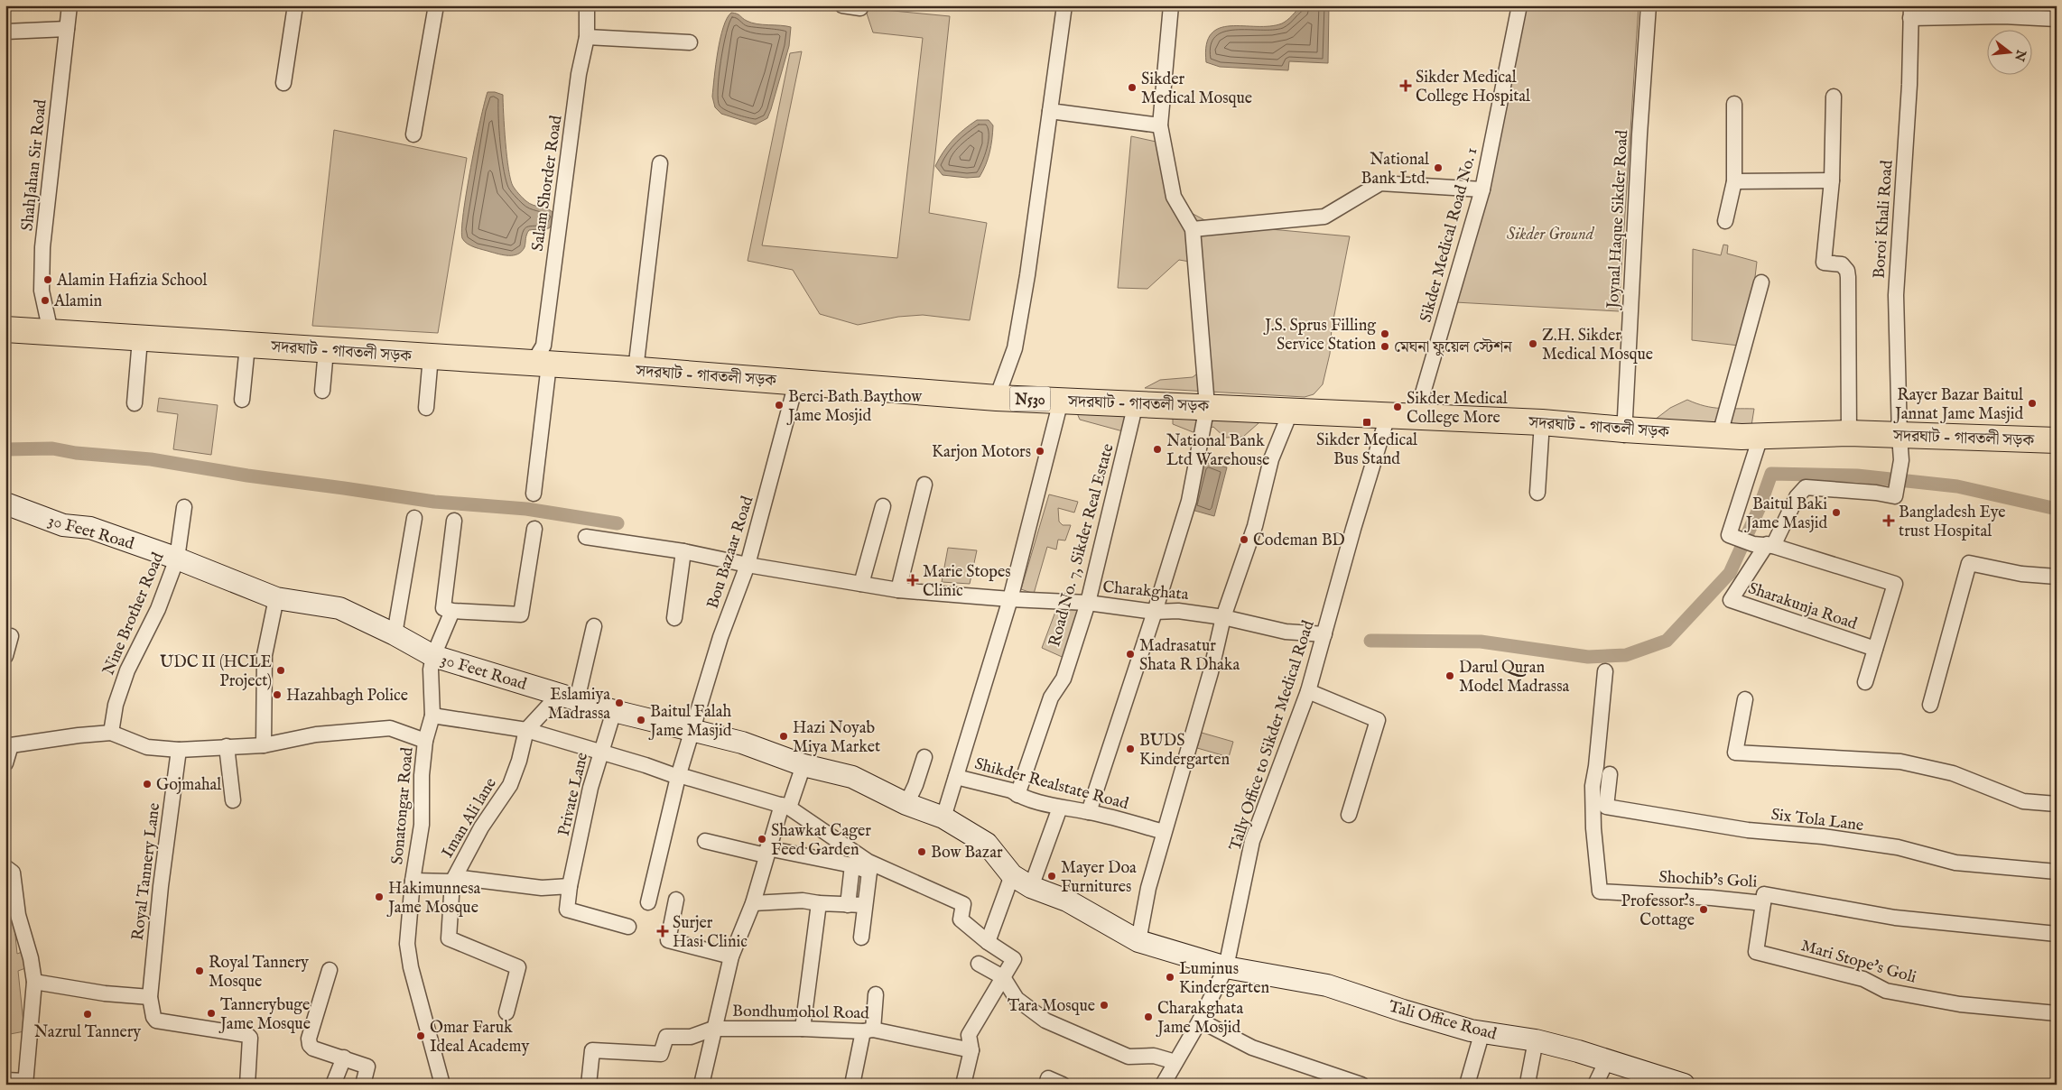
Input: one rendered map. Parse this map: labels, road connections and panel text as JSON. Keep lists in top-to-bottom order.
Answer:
{
  "streets": {
    "highway": ["সদরঘাট - গাবতলী সড়ক", "N530"],
    "street": [
      "ShahJahan Sir Road",
      "Salam Shorder Road",
      "Joynal Haque Sikder Road",
      "Boroi Khali Road",
      "Sikder Medical Road No. 1",
      "30 Feet Road",
      "Road No. 7, Sikder Real Estate",
      "Bou Bazaar Road",
      "Charakghata",
      "Sharakunja Road",
      "Nine Brother Road",
      "Tally Office to Sikder Medical Road",
      "Shikder Realstate Road",
      "Private Lane",
      "Sonatongar Road",
      "Iman Ali lane",
      "Six Tola Lane",
      "Royal Tannery Lane",
      "Shochib's Goli",
      "Mari Stope's Goli",
      "Bondhumohol Road",
      "Tali Office Road"
    ]
  },
  "crossings": [
    ["ShahJahan Sir Road", "সদরঘাট - গাবতলী সড়ক"],
    ["Salam Shorder Road", "সদরঘাট - গাবতলী সড়ক"],
    ["Joynal Haque Sikder Road", "সদরঘাট - গাবতলী সড়ক"],
    ["Boroi Khali Road", "সদরঘাট - গাবতলী সড়ক"],
    ["Boroi Khali Road", "Sharakunja Road"],
    ["Sikder Medical Road No. 1", "সদরঘাট - গাবতলী সড়ক"],
    ["সদরঘাট - গাবতলী সড়ক", "Road No. 7, Sikder Real Estate"],
    ["সদরঘাট - গাবতলী সড়ক", "Bou Bazaar Road"],
    ["সদরঘাট - গাবতলী সড়ক", "Tally Office to Sikder Medical Road"],
    ["30 Feet Road", "Bou Bazaar Road"],
    ["30 Feet Road", "Nine Brother Road"],
    ["30 Feet Road", "Private Lane"],
    ["30 Feet Road", "Sonatongar Road"],
    ["30 Feet Road", "Tali Office Road"],
    ["Road No. 7, Sikder Real Estate", "Charakghata"],
    ["Road No. 7, Sikder Real Estate", "Shikder Realstate Road"],
    ["Bou Bazaar Road", "Charakghata"],
    ["Charakghata", "Tally Office to Sikder Medical Road"],
    ["Tally Office to Sikder Medical Road", "Tali Office Road"],
    ["Shochib's Goli", "Mari Stope's Goli"]
  ],
  "parks": ["Sikder Ground"],
  "places": {
    "health": [
      "Sikder Medical College Hospital",
      "Bangladesh Eye trust Hospital",
      "Marie Stopes Clinic",
      "Surjer Hasi Clinic"
    ],
    "other": [
      "Sikder Medical Mosque",
      "National Bank Ltd.",
      "Alamin Hafizia School",
      "Alamin",
      "J.S. Sprus Filling Service Station",
      "Z.H. Sikder Medical Mosque",
      "মেঘনা ফুয়েল স্টেশন",
      "Rayer Bazar Baitul Jannat Jame Masjid",
      "Berci Bath Baythow Jame Mosjid",
      "Sikder Medical College More",
      "National Bank Ltd Warehouse",
      "Karjon Motors",
      "Baitul Baki Jame Masjid",
      "Codeman BD",
      "Madrasatur Shata R Dhaka",
      "UDC II (HCLE Project)",
      "Darul Quran Model Madrassa",
      "Hazahbagh Police",
      "Eslamiya Madrassa",
      "Baitul Falah Jame Masjid",
      "Hazi Noyab Miya Market",
      "BUDS Kindergarten",
      "Gojmahal",
      "Shawkat Cager Feed Garden",
      "Bow Bazar",
      "Mayer Doa Furnitures",
      "Hakimunnesa Jame Mosque",
      "Professor's Cottage",
      "Royal Tannery Mosque",
      "Luminus Kindergarten",
      "Tara Mosque",
      "Tannerybuge Jame Mosque",
      "Nazrul Tannery",
      "Charakghata Jame Mosjid",
      "Omar Faruk Ideal Academy"
    ],
    "transit": ["Sikder Medical Bus Stand"]
  },
  "north": "right"
}
